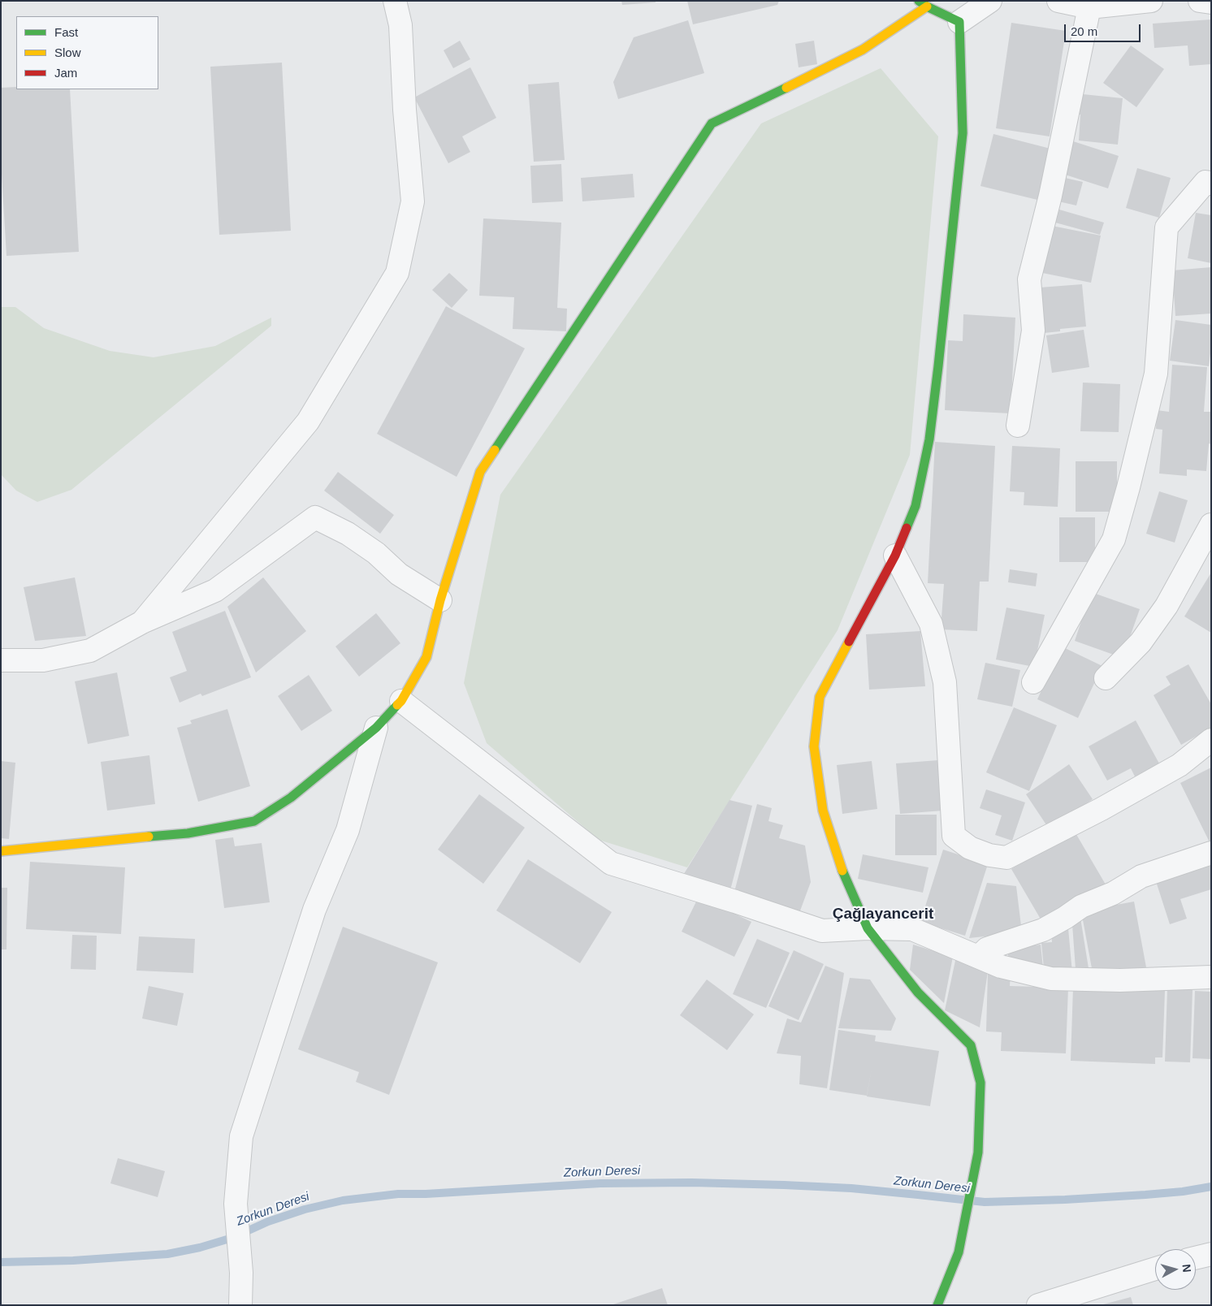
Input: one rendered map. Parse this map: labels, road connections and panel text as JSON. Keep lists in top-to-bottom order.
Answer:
{
  "districts": ["Çağlayancerit"],
  "water": ["Zorkun Deresi"],
  "legend": ["Fast", "Slow", "Jam"],
  "scale_bar": "20 m",
  "north": "right"
}
